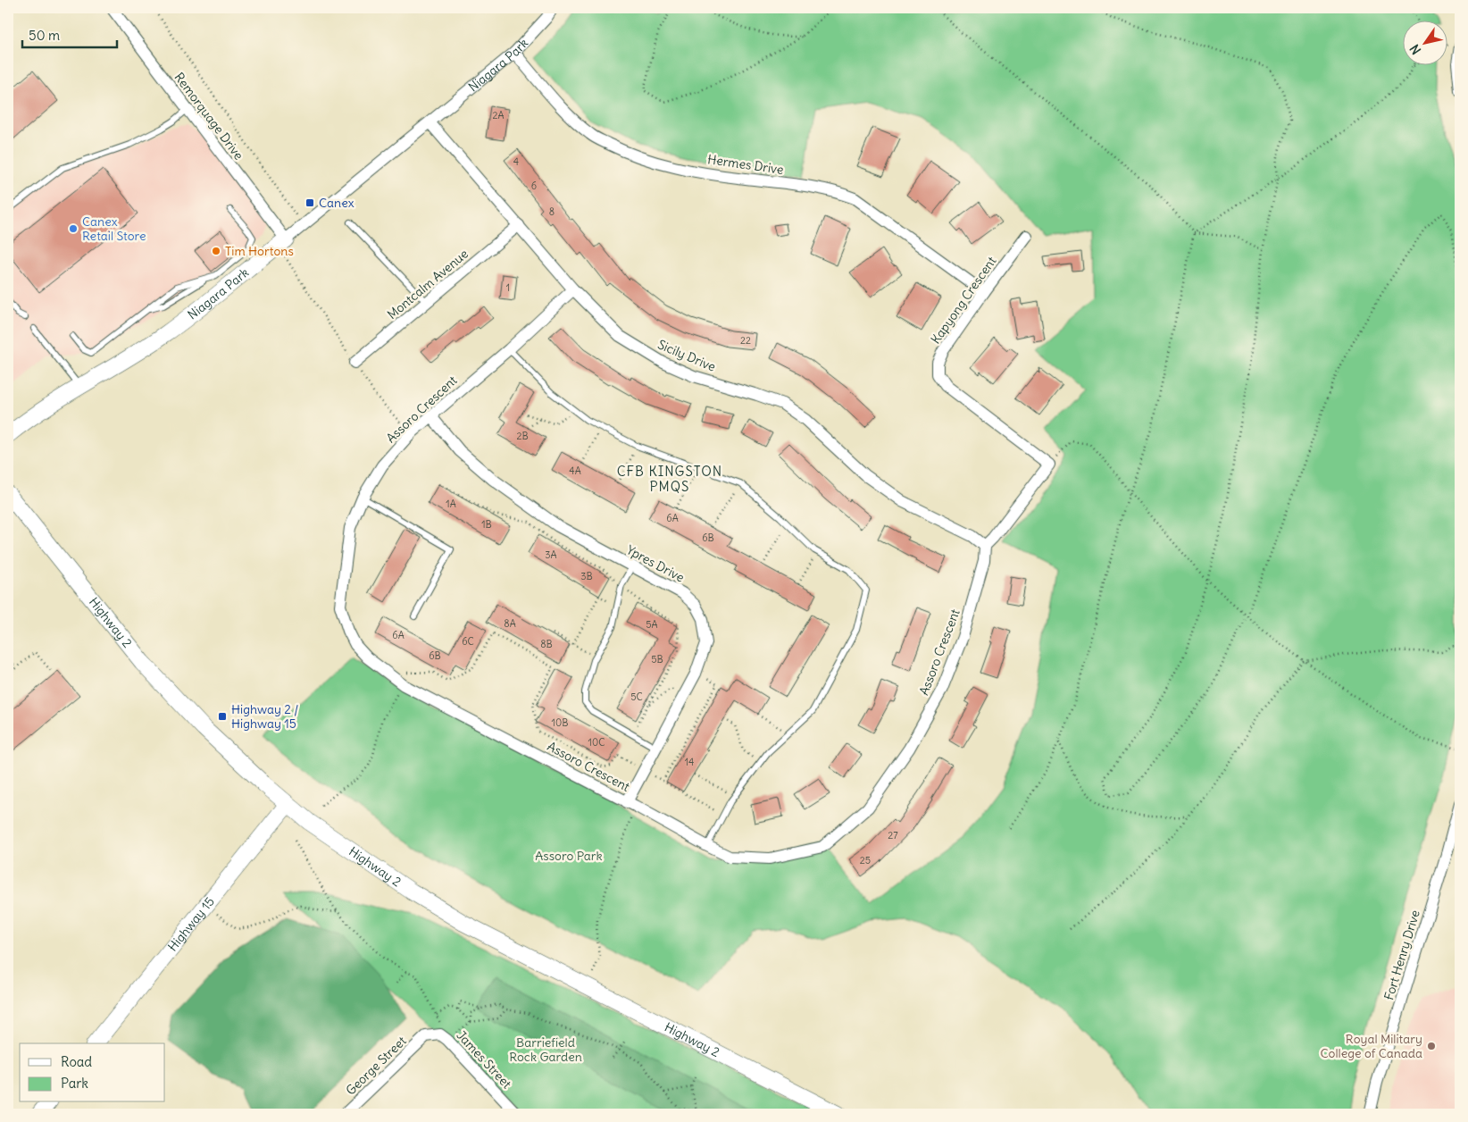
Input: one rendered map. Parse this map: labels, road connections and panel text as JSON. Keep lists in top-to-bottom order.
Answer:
{
  "streets": {
    "main road": ["Niagara Park", "Highway 2", "Highway 15"],
    "street": [
      "Remorquage Drive",
      "Hermes Drive",
      "Montcalm Avenue",
      "Kapyong Crescent",
      "Sicily Drive",
      "Assoro Crescent",
      "Ypres Drive",
      "Fort Henry Drive",
      "James Street",
      "George Street"
    ]
  },
  "crossings": [
    ["Niagara Park", "Remorquage Drive"],
    ["Niagara Park", "Hermes Drive"],
    ["Niagara Park", "Sicily Drive"],
    ["Hermes Drive", "Kapyong Crescent"],
    ["Montcalm Avenue", "Sicily Drive"],
    ["Sicily Drive", "Assoro Crescent"],
    ["Assoro Crescent", "Ypres Drive"],
    ["Highway 2", "Highway 15"],
    ["James Street", "George Street"]
  ],
  "districts": ["CFB KINGSTON PMQS"],
  "parks": ["Assoro Park", "Barriefield Rock Garden"],
  "places": {
    "transit": ["Canex", "Highway 2 / Highway 15"],
    "other": ["Canex Retail Store", "Tim Hortons", "Royal Military College of Canada"]
  },
  "house_numbers": [
    "2A",
    "4",
    "6",
    "8",
    "1",
    "22",
    "2B",
    "4A",
    "1A",
    "6A",
    "1B",
    "6B",
    "3A",
    "3B",
    "8A",
    "5A",
    "6A",
    "6C",
    "8B",
    "6B",
    "5B",
    "5C",
    "10B",
    "10C",
    "14",
    "27",
    "25"
  ],
  "legend": ["Road", "Park"],
  "scale_bar": "50 m",
  "north": "bottom left"
}
